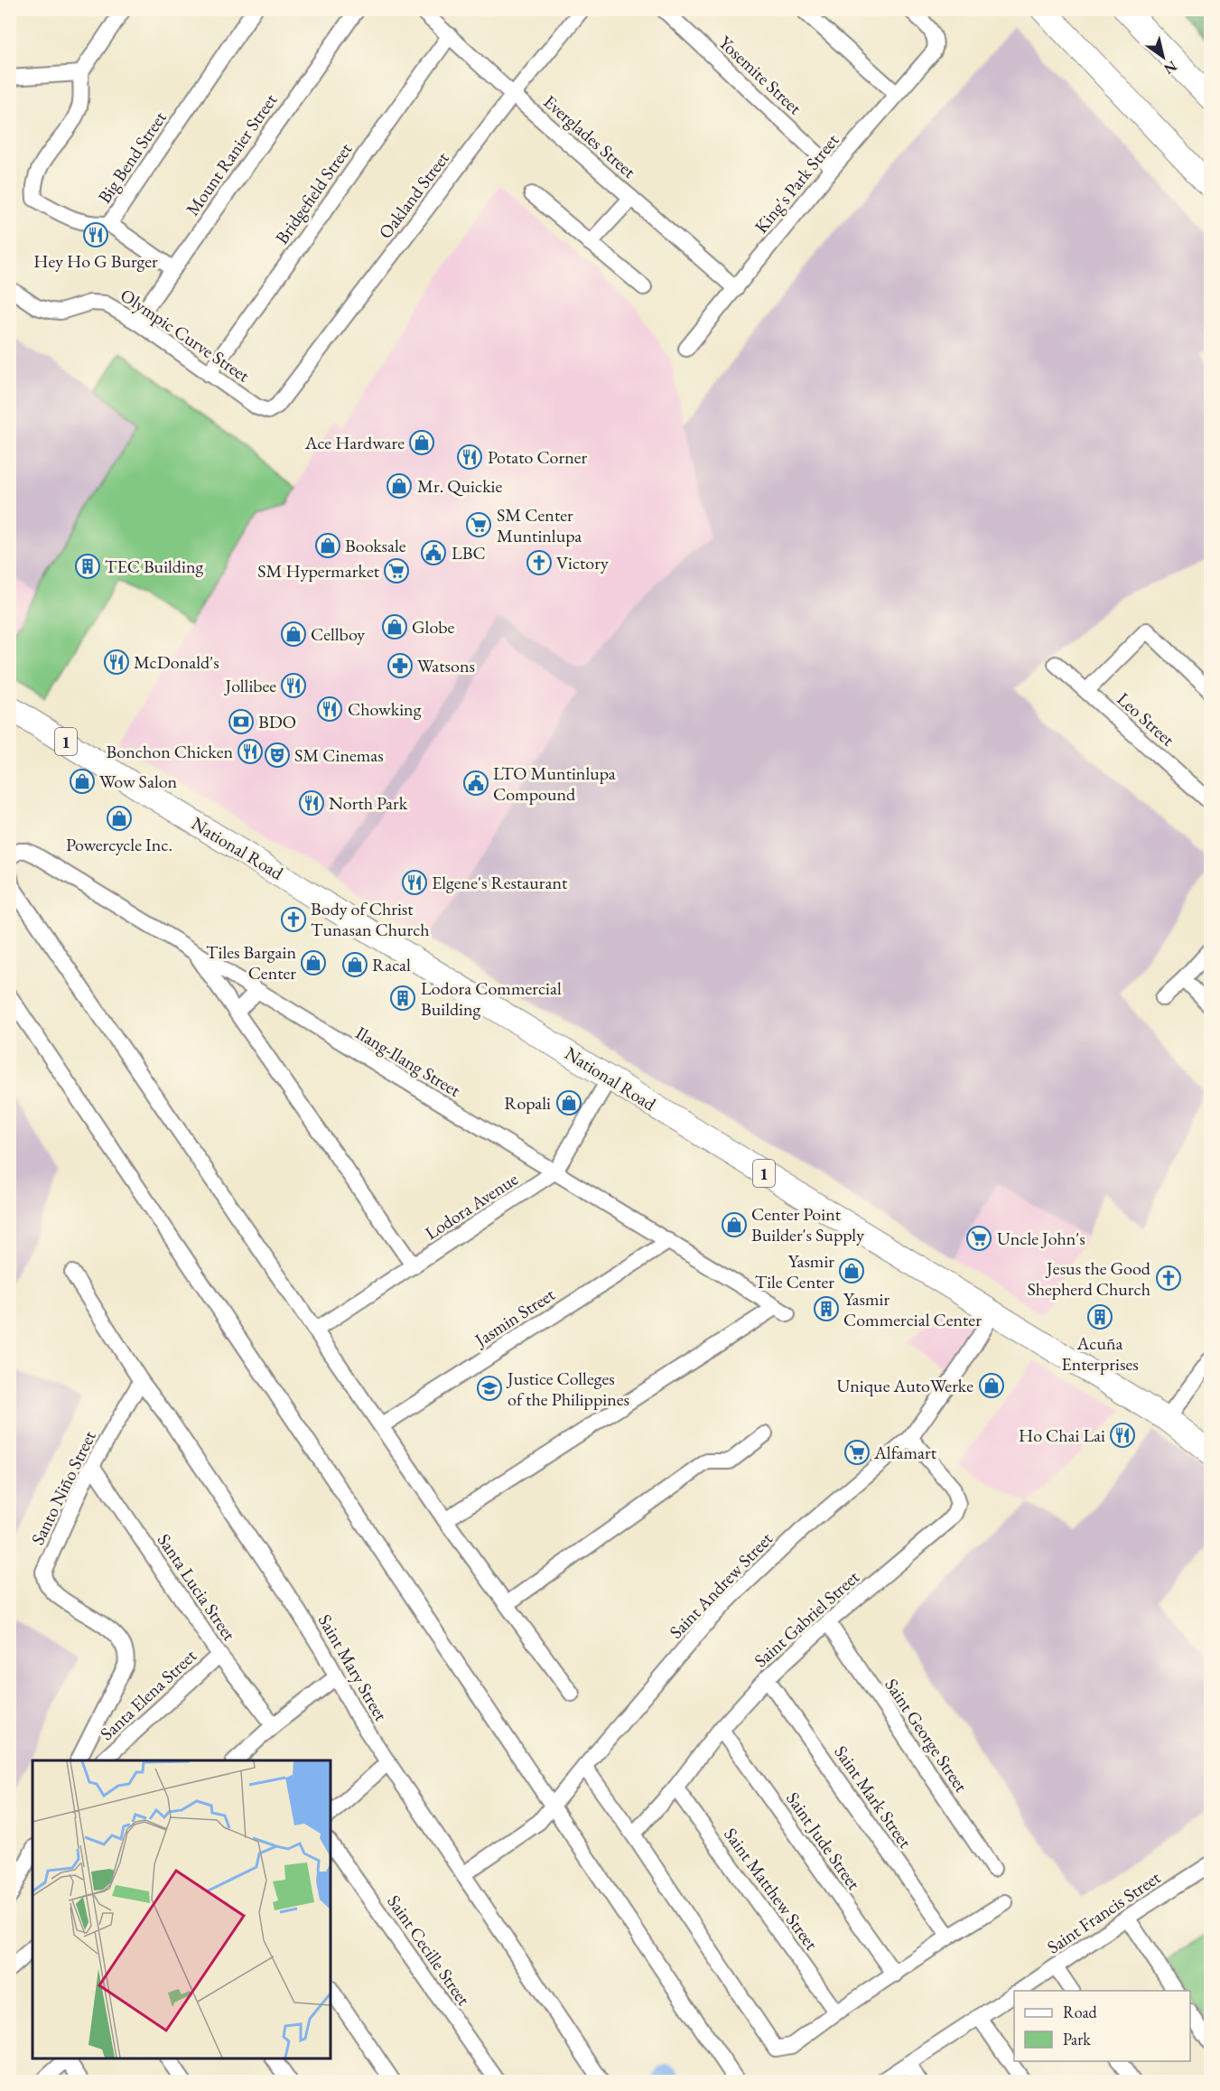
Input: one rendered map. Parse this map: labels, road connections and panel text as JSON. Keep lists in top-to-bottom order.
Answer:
{
  "streets": {
    "highway": ["1", "National Road"],
    "street": [
      "Yosemite Street",
      "Everglades Street",
      "Mount Ranier Street",
      "Big Bend Street",
      "King's Park Street",
      "Bridgefield Street",
      "Oakland Street",
      "Olympic Curve Street",
      "Leo Street",
      "Ilang-Ilang Street",
      "Lodora Avenue",
      "Jasmin Street",
      "Santo Niño Street",
      "Saint Andrew Street",
      "Santa Lucia Street",
      "Saint Gabriel Street",
      "Saint Mary Street",
      "Santa Elena Street",
      "Saint George Street",
      "Saint Mark Street",
      "Saint Jude Street",
      "Saint Matthew Street",
      "Saint Francis Street",
      "Saint Cecille Street"
    ]
  },
  "crossings": [
    ["Yosemite Street", "King's Park Street"],
    ["Everglades Street", "King's Park Street"],
    ["Everglades Street", "Bridgefield Street"],
    ["Everglades Street", "Oakland Street"],
    ["Mount Ranier Street", "Olympic Curve Street"],
    ["Bridgefield Street", "Olympic Curve Street"],
    ["Oakland Street", "Olympic Curve Street"],
    ["National Road", "Lodora Avenue"],
    ["National Road", "Saint Andrew Street"],
    ["Ilang-Ilang Street", "Lodora Avenue"],
    ["Ilang-Ilang Street", "Jasmin Street"],
    ["Santo Niño Street", "Santa Lucia Street"],
    ["Santo Niño Street", "Saint Mary Street"],
    ["Saint Andrew Street", "Saint Gabriel Street"],
    ["Saint Andrew Street", "Saint Mary Street"],
    ["Santa Lucia Street", "Santa Elena Street"],
    ["Saint Gabriel Street", "Saint George Street"],
    ["Saint Gabriel Street", "Saint Mark Street"],
    ["Saint Gabriel Street", "Saint Jude Street"],
    ["Saint Gabriel Street", "Saint Matthew Street"]
  ],
  "places": {
    "restaurant": [
      "Hey Ho G Burger",
      "Potato Corner",
      "McDonald's",
      "Jollibee",
      "Chowking",
      "Bonchon Chicken",
      "North Park",
      "Elgene's Restaurant",
      "Ho Chai Lai"
    ],
    "shop": [
      "Ace Hardware",
      "Mr. Quickie",
      "Booksale",
      "Globe",
      "Cellboy",
      "Wow Salon",
      "Powercycle Inc.",
      "Tiles Bargain Center",
      "Racal",
      "Ropali",
      "Center Point Builder's Supply",
      "Yasmir Tile Center",
      "Unique AutoWerke"
    ],
    "supermarket": [
      "SM Center Muntinlupa",
      "SM Hypermarket",
      "Uncle John's",
      "Alfamart"
    ],
    "public building": ["LBC", "LTO Muntinlupa Compound"],
    "church": ["Victory", "Body of Christ Tunasan Church", "Jesus the Good Shepherd Church"],
    "building": [
      "TEC Building",
      "Lodora Commercial Building",
      "Yasmir Commercial Center",
      "Acuña Enterprises"
    ],
    "pharmacy": ["Watsons"],
    "bank": ["BDO"],
    "theatre": ["SM Cinemas"],
    "school or university": ["Justice Colleges of the Philippines"]
  },
  "legend": ["Road", "Park"],
  "north": "bottom right"
}
